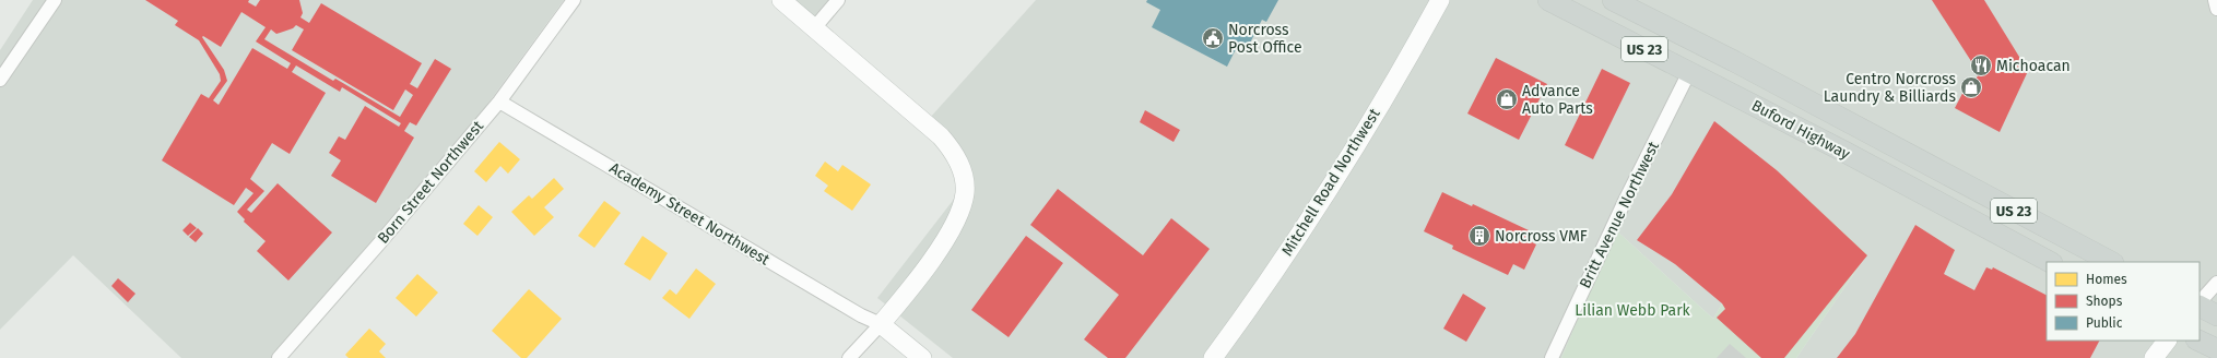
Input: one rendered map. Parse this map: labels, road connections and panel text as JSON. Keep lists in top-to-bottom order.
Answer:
{
  "streets": {
    "main road": ["US 23", "Buford Highway"],
    "street": [
      "Born Street Northwest",
      "Mitchell Road Northwest",
      "Academy Street Northwest",
      "Britt Avenue Northwest"
    ]
  },
  "crossings": [
    ["Buford Highway", "Britt Avenue Northwest"],
    ["Born Street Northwest", "Academy Street Northwest"]
  ],
  "parks": ["Lilian Webb Park"],
  "places": {
    "public building": ["Norcross Post Office"],
    "restaurant": ["Michoacan"],
    "shop": ["Centro Norcross Laundry & Billiards", "Advance Auto Parts"],
    "building": ["Norcross VMF"]
  },
  "legend": ["Homes", "Shops", "Public"]
}
